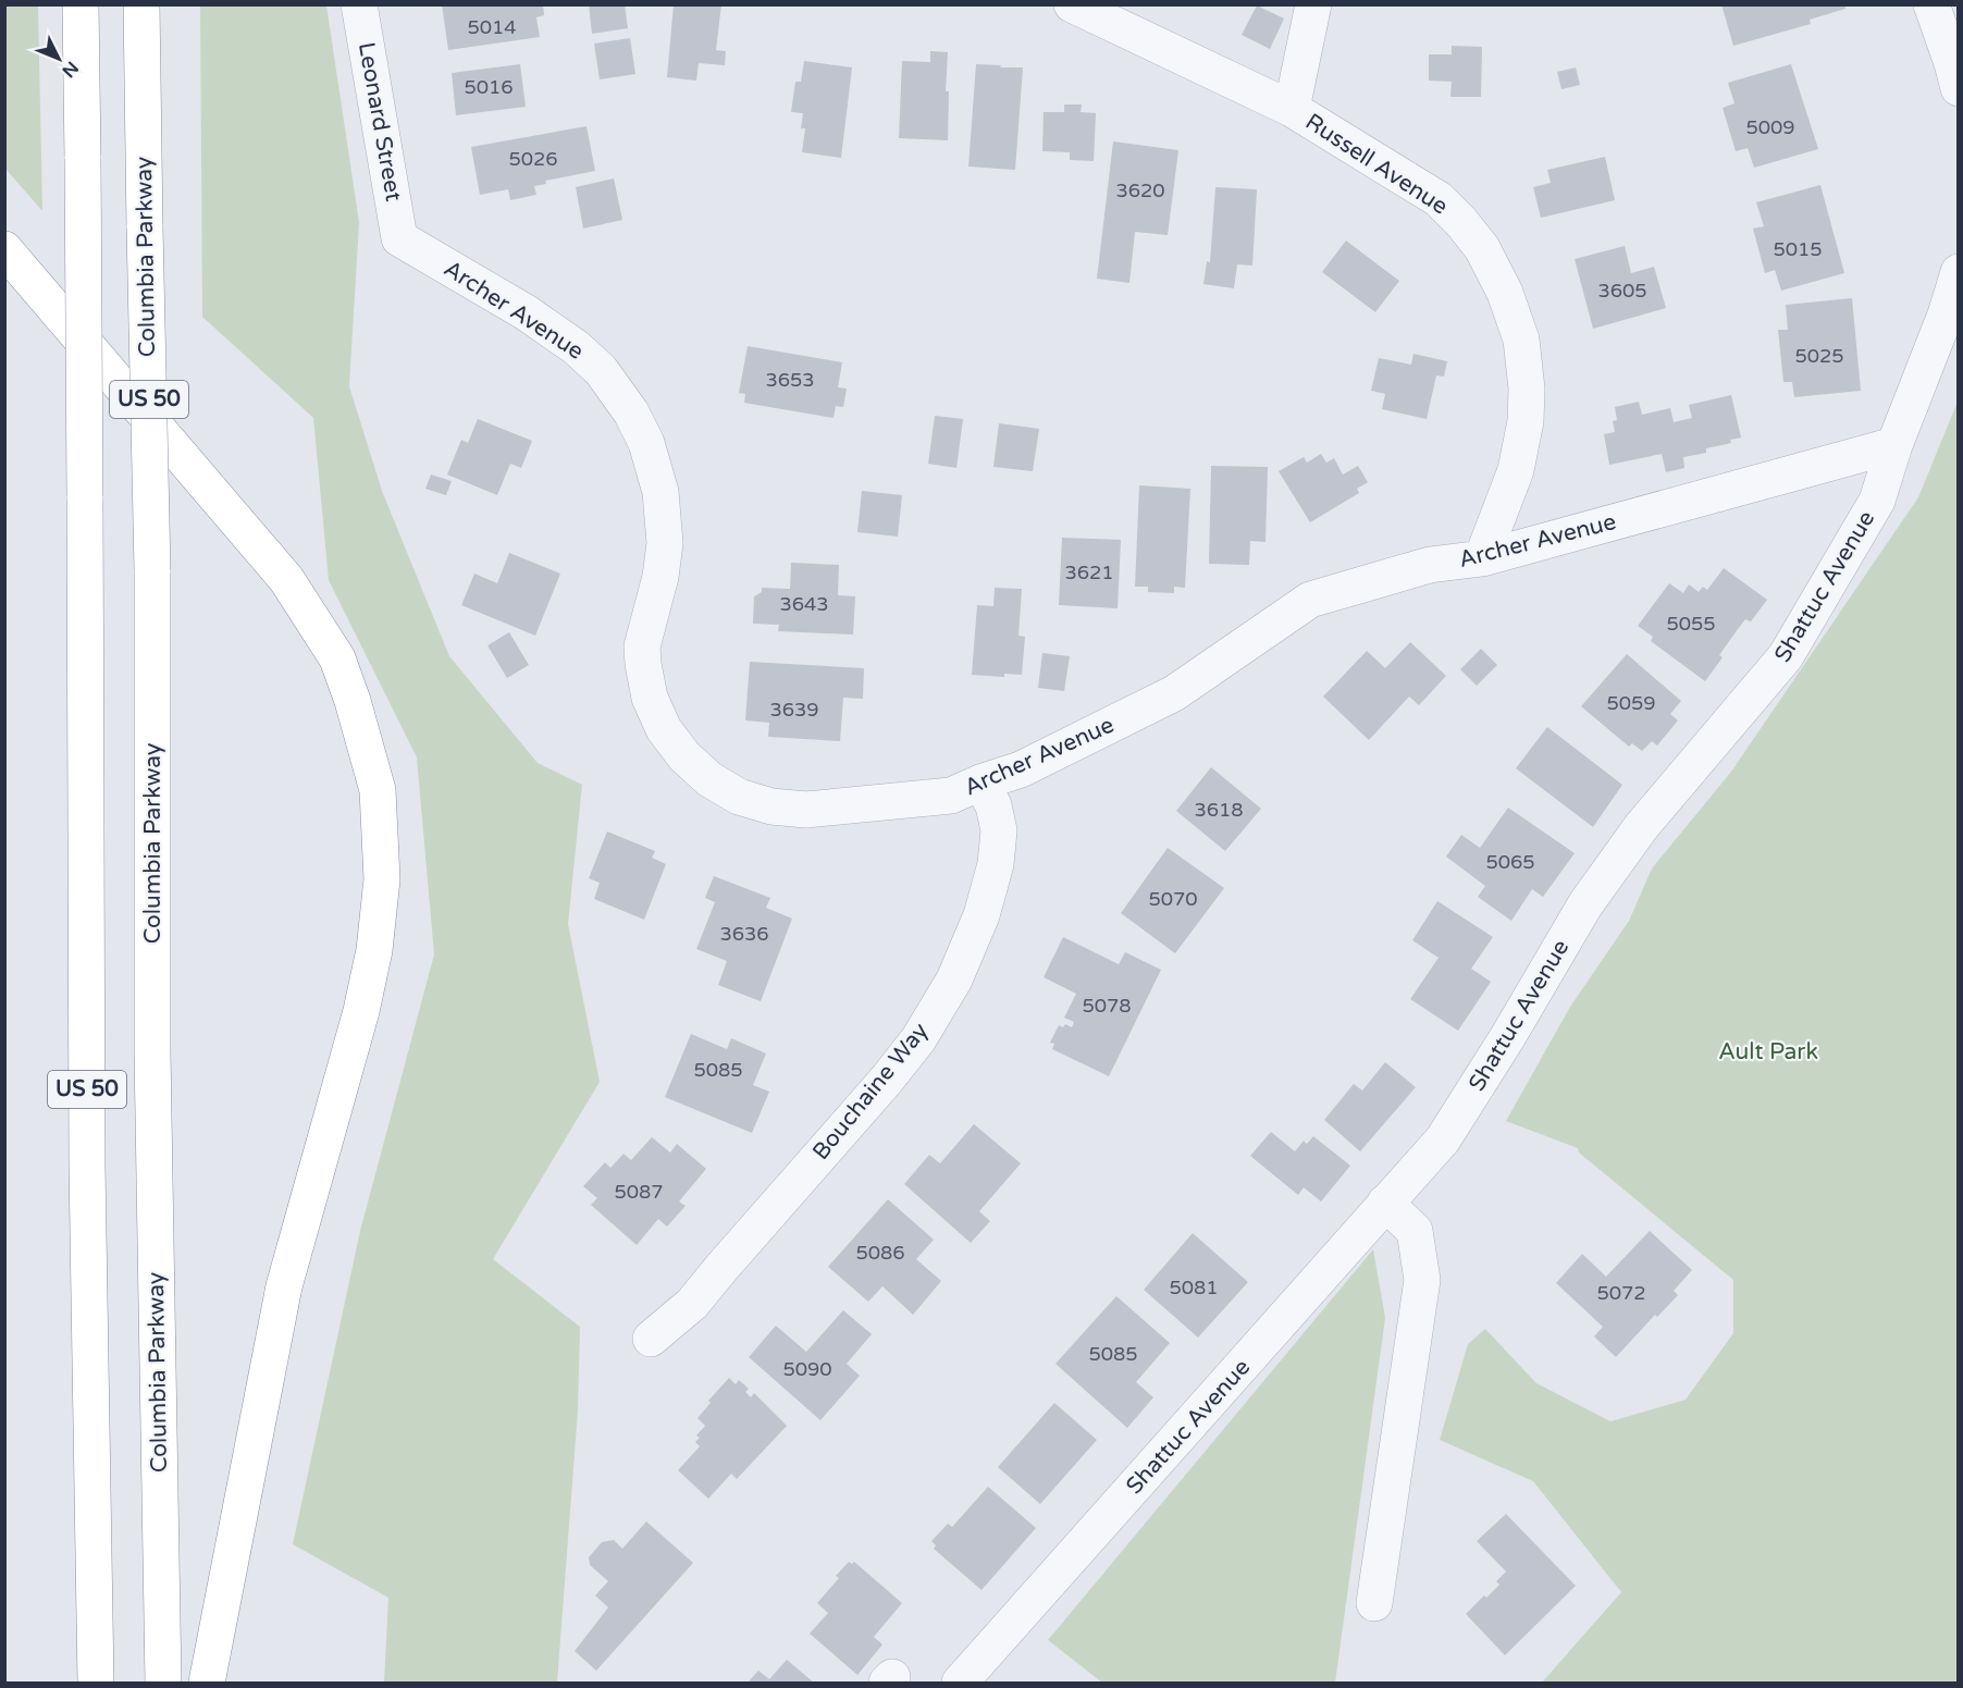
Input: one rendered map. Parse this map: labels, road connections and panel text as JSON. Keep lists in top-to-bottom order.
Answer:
{
  "streets": {
    "highway": ["Columbia Parkway", "US 50"],
    "street": [
      "Leonard Street",
      "Russell Avenue",
      "Archer Avenue",
      "Shattuc Avenue",
      "Bouchaine Way"
    ]
  },
  "crossings": [
    ["Leonard Street", "Archer Avenue"],
    ["Russell Avenue", "Archer Avenue"],
    ["Archer Avenue", "Shattuc Avenue"],
    ["Archer Avenue", "Bouchaine Way"]
  ],
  "parks": ["Ault Park"],
  "house_numbers": [
    "5014",
    "5016",
    "5009",
    "5026",
    "3620",
    "5015",
    "3605",
    "5025",
    "3653",
    "3621",
    "3643",
    "5055",
    "5059",
    "3639",
    "3618",
    "5065",
    "5070",
    "3636",
    "5078",
    "5085",
    "5087",
    "5086",
    "5081",
    "5072",
    "5085",
    "5090"
  ],
  "north": "bottom right"
}
